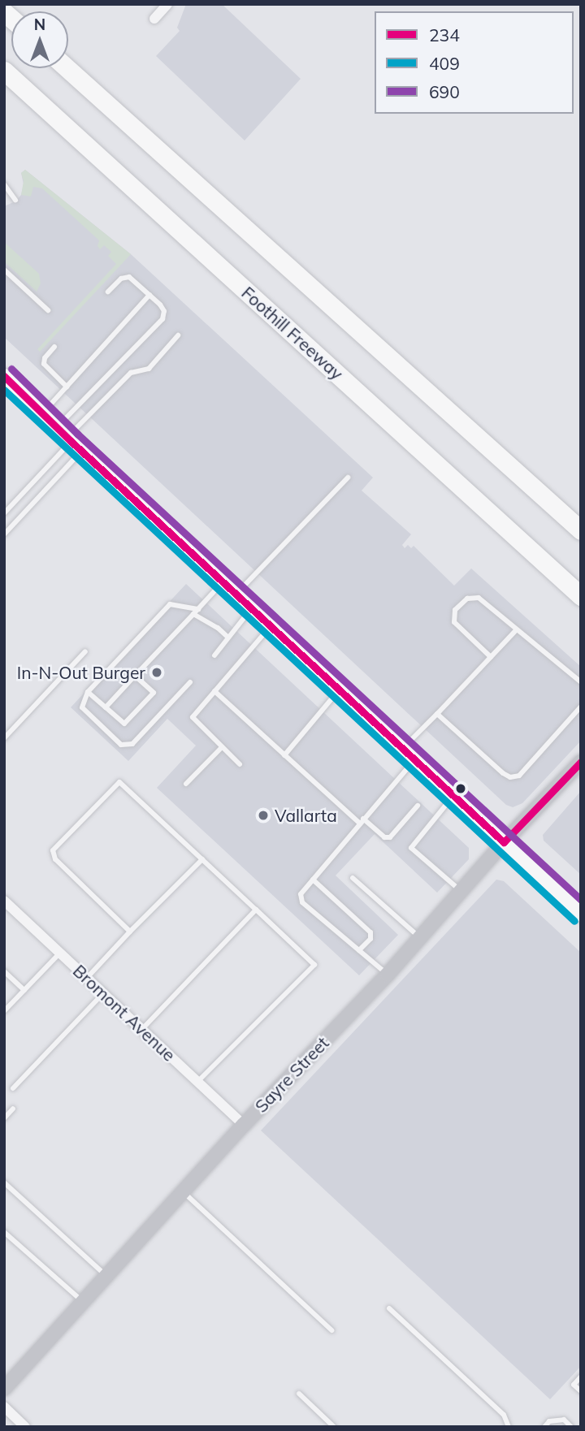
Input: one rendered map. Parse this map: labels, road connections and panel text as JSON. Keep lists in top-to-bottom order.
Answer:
{
  "streets": {
    "highway": ["Foothill Freeway"],
    "street": ["Bromont Avenue", "Sayre Street"]
  },
  "crossings": [
    ["Bromont Avenue", "Sayre Street"]
  ],
  "places": ["In-N-Out Burger", "Vallarta"],
  "lines": ["transit line 690", "transit line 234", "transit line 409"],
  "legend": ["234", "409", "690"],
  "north": "top"
}
